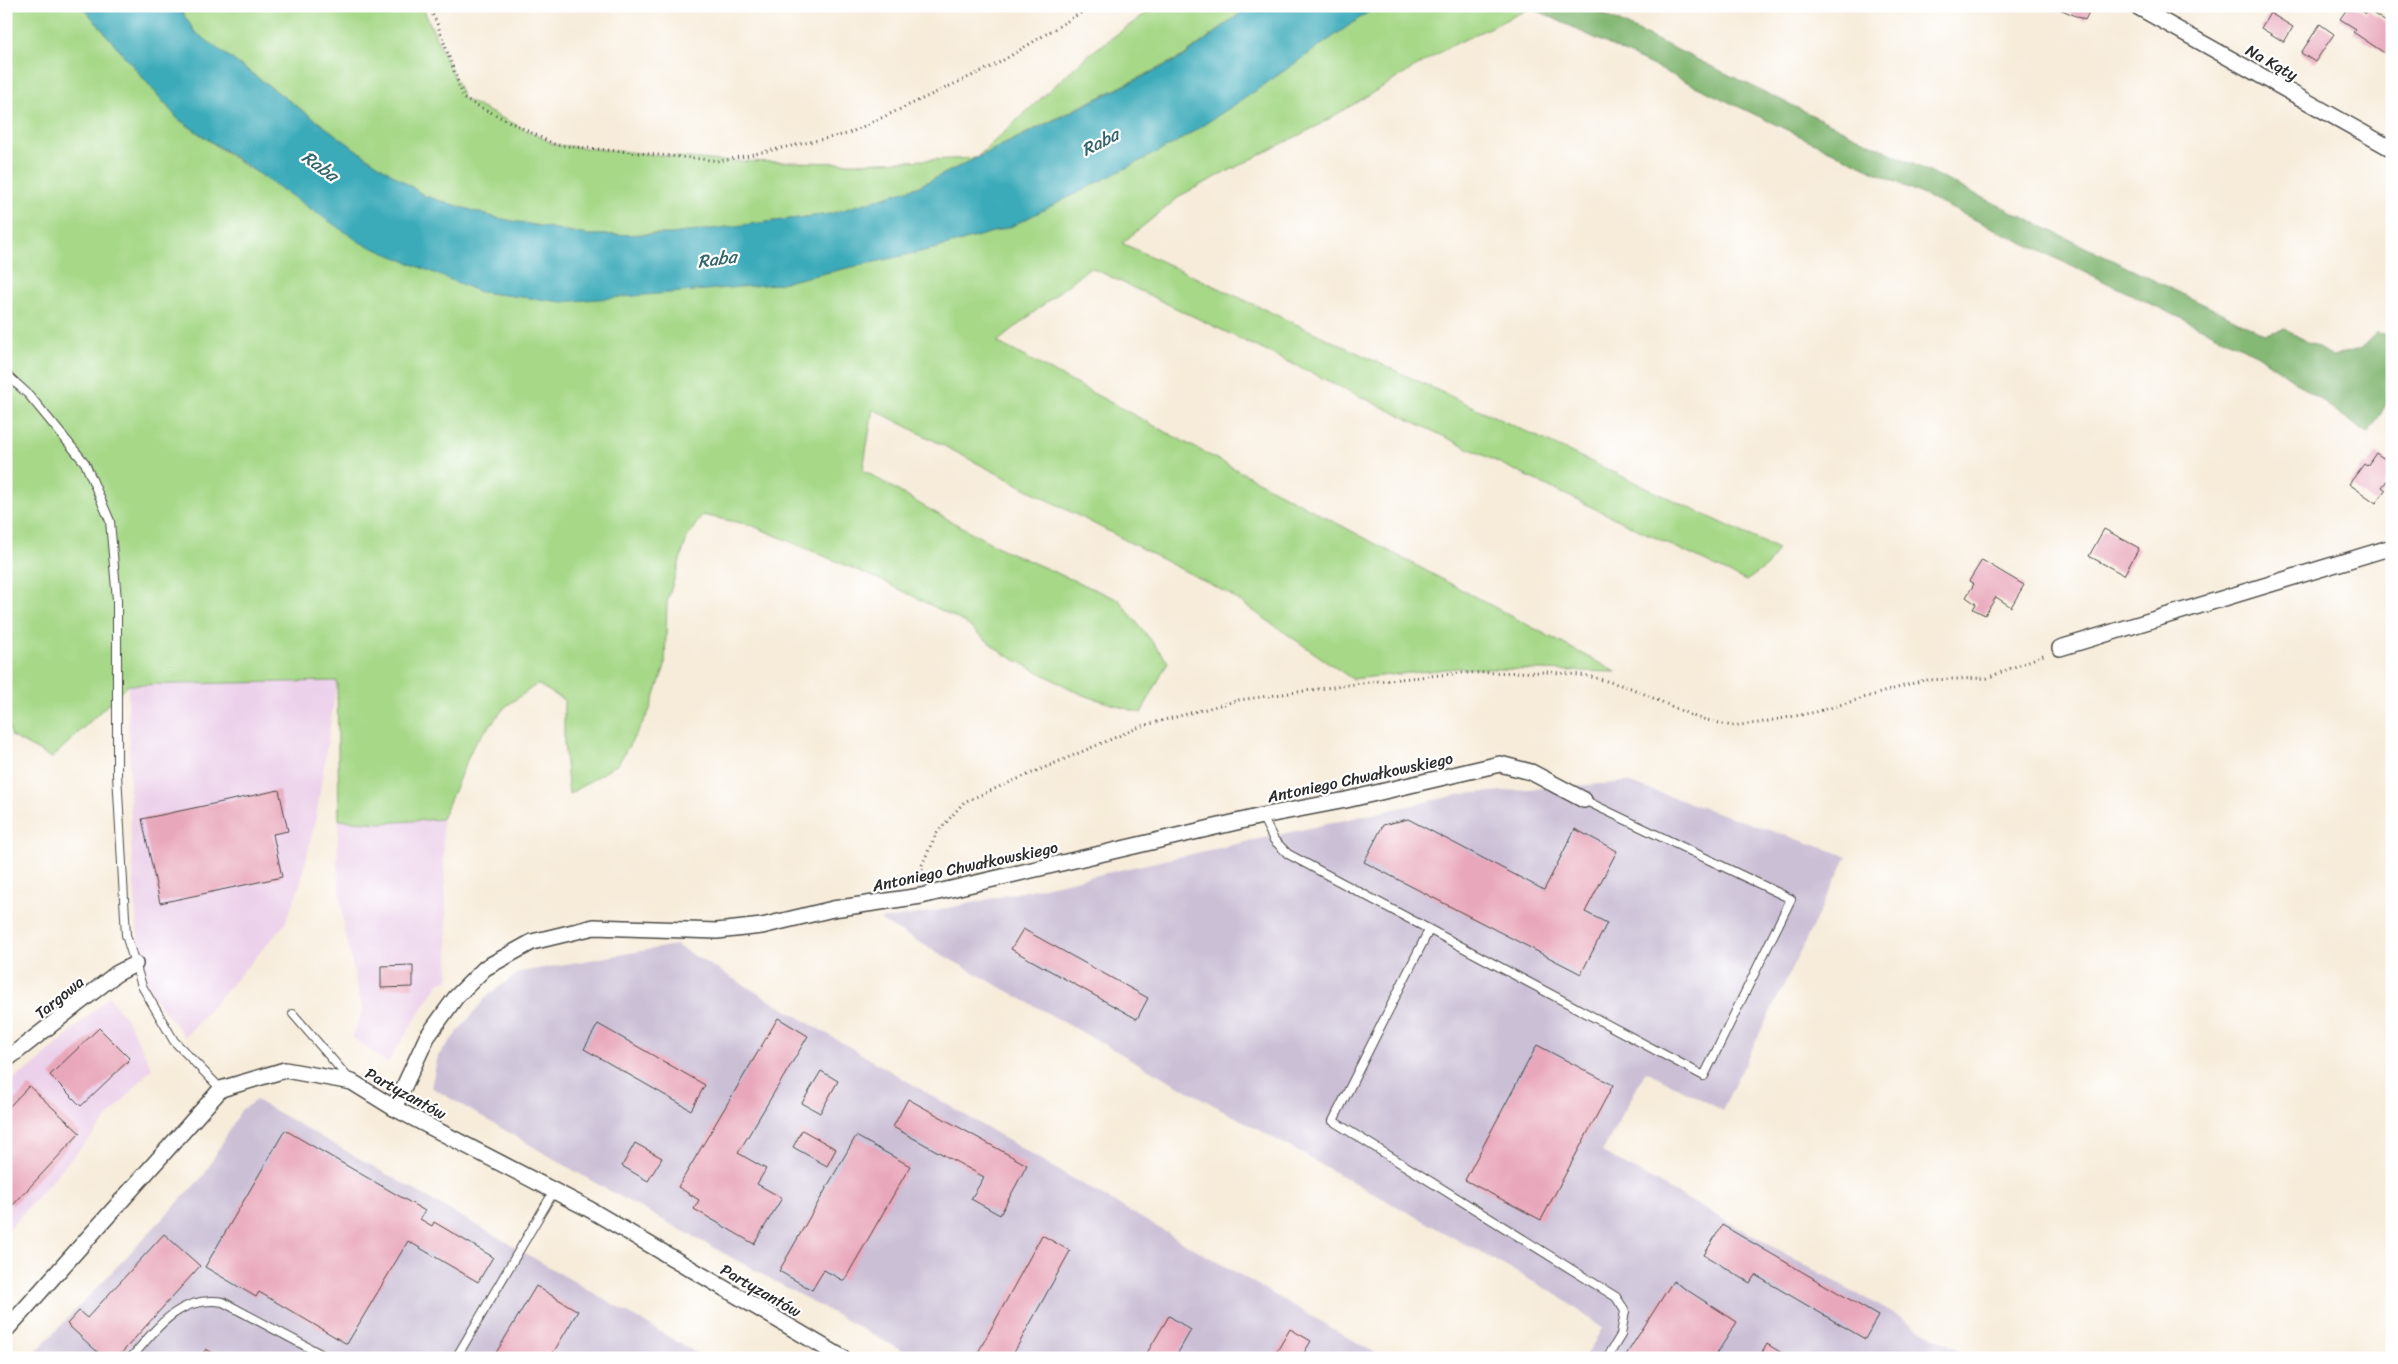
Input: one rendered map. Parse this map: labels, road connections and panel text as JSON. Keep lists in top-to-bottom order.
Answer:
{
  "streets": {
    "street": [
      "Na Kąty",
      "Antoniego Chwałkowskiego",
      "Targowa",
      "Partyzantów"
    ]
  },
  "crossings": [
    ["Antoniego Chwałkowskiego", "Partyzantów"]
  ],
  "water": ["Raba"]
}
